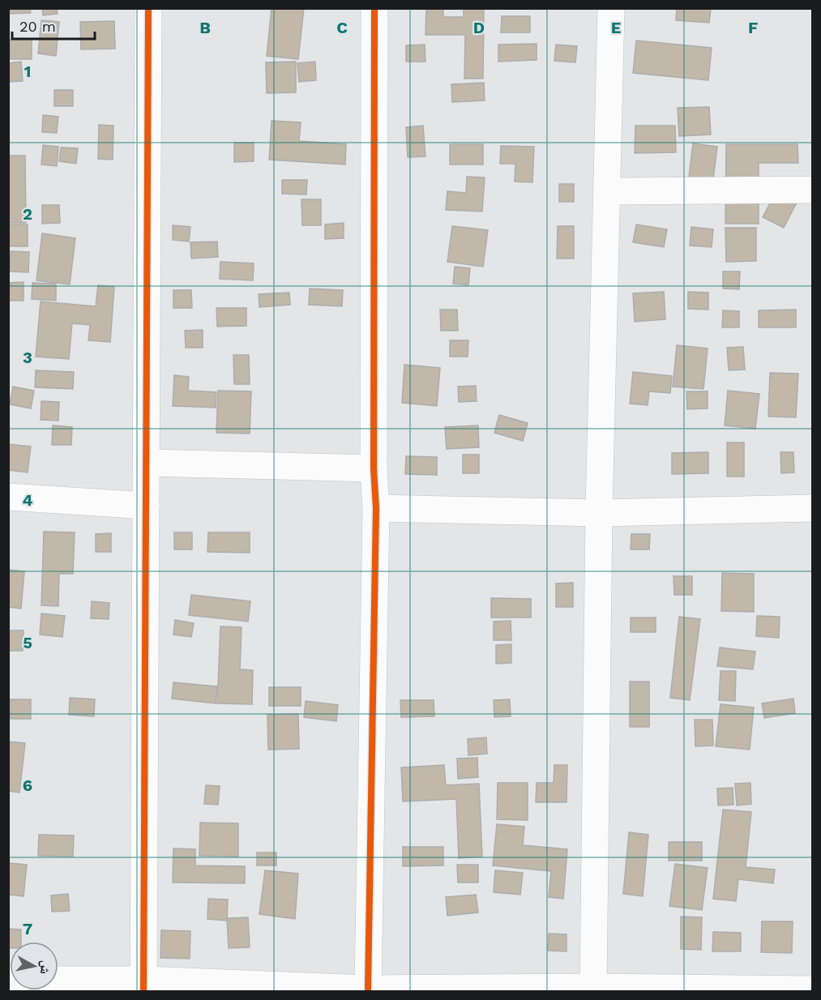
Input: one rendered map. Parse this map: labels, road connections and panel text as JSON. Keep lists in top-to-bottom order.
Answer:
{
  "scale_bar": "20 m",
  "north": "right",
  "grid": {
    "columns": [
      "B",
      "C",
      "D",
      "E",
      "F"
    ],
    "rows": [
      "1",
      "2",
      "3",
      "4",
      "5",
      "6",
      "7"
    ]
  }
}
